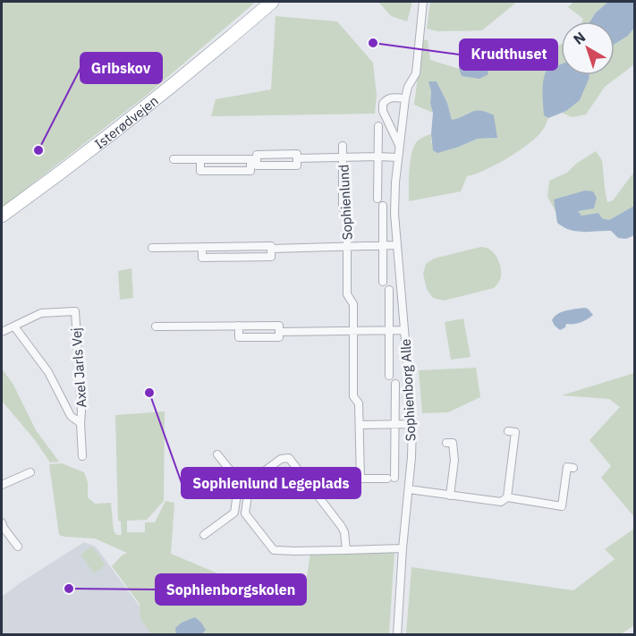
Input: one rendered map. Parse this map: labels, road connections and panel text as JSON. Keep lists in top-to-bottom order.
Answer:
{
  "streets": {
    "highway": ["Isterødvejen"],
    "street": ["Sophienlund", "Axel Jarls Vej", "Sophienborg Alle"]
  },
  "crossings": [
    ["Sophienlund", "Sophienborg Alle"]
  ],
  "places": [
    "Krudthuset",
    "Gribskov",
    "Sophienlund Legeplads",
    "Sophienborgskolen"
  ],
  "north": "top left"
}
